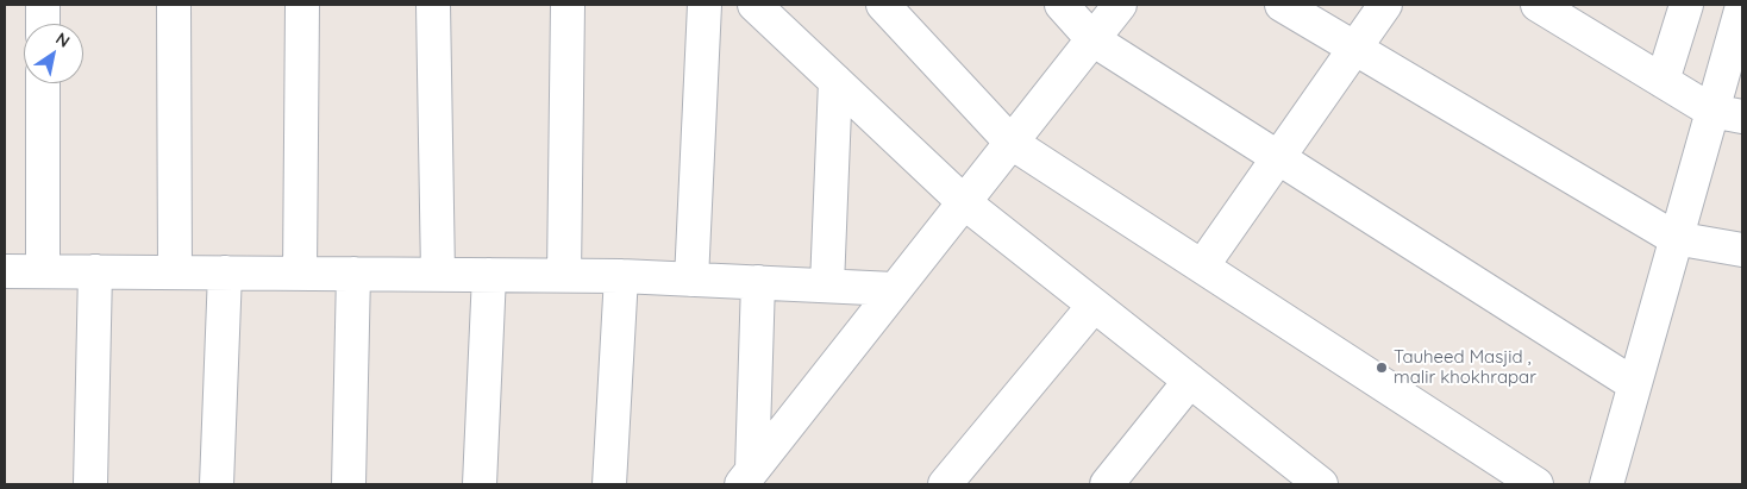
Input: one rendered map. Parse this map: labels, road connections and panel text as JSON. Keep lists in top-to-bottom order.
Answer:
{
  "places": ["Tauheed Masjid , malir khokhrapar"],
  "north": "top right"
}
